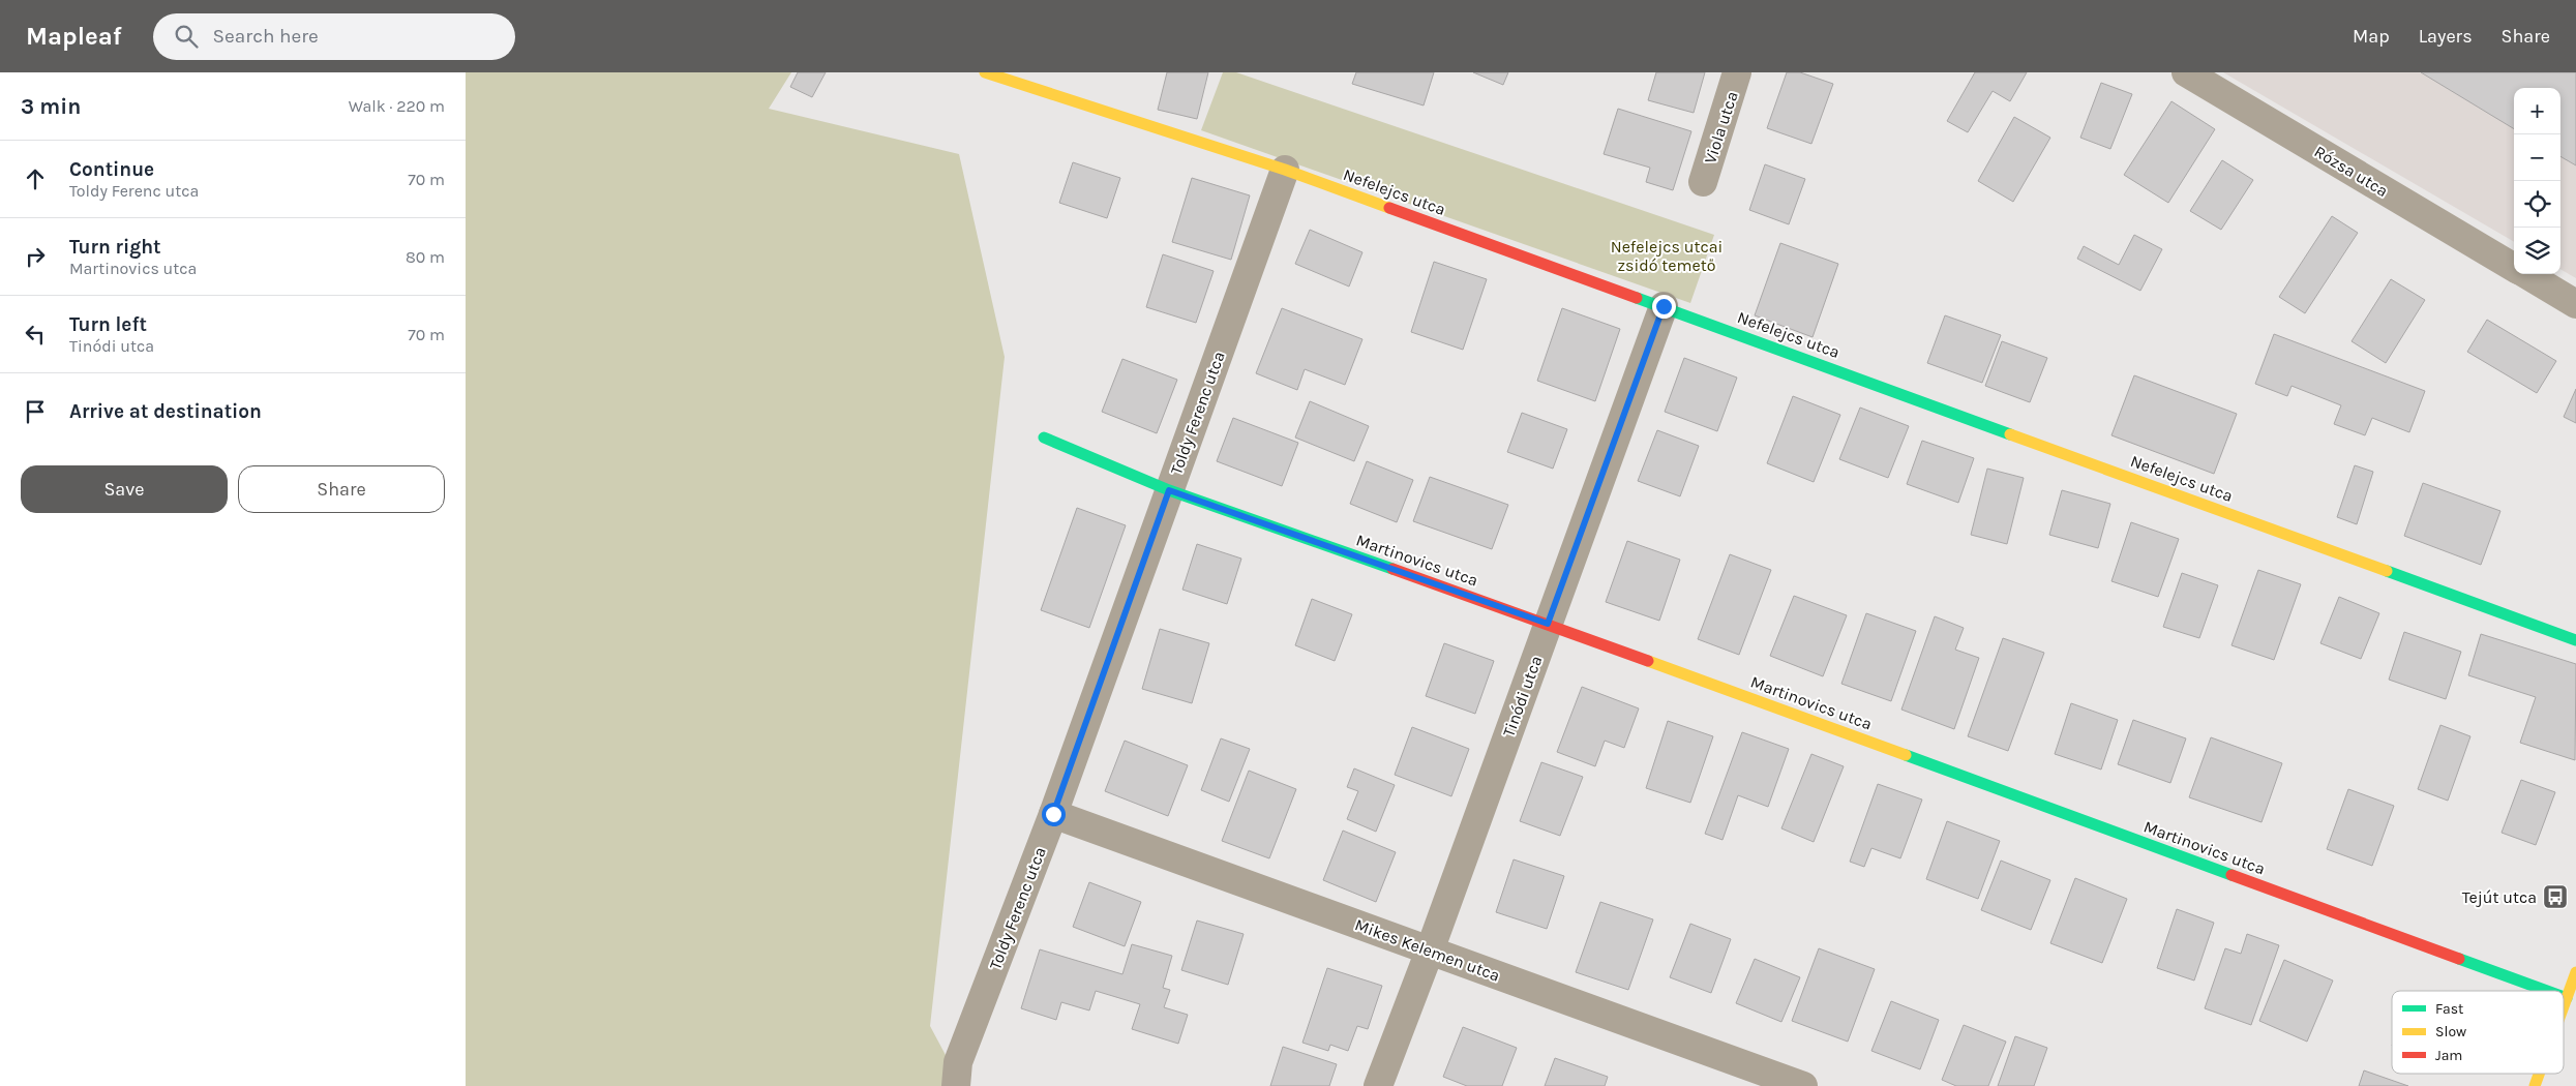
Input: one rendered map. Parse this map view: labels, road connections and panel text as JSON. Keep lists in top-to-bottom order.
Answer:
{
  "streets": {
    "street": [
      "Viola utca",
      "Rózsa utca",
      "Nefelejcs utca",
      "Toldy Ferenc utca",
      "Martinovics utca",
      "Tinódi utca",
      "Mikes Kelemen utca"
    ]
  },
  "crossings": [
    ["Nefelejcs utca", "Toldy Ferenc utca"],
    ["Nefelejcs utca", "Tinódi utca"],
    ["Toldy Ferenc utca", "Martinovics utca"],
    ["Toldy Ferenc utca", "Mikes Kelemen utca"],
    ["Martinovics utca", "Tinódi utca"],
    ["Tinódi utca", "Mikes Kelemen utca"]
  ],
  "parks": ["Nefelejcs utcai zsidó temető"],
  "places": {
    "bus stop": ["Tejút utca"]
  },
  "legend": ["Fast", "Slow", "Jam"],
  "page": {
    "header": "Mapleaf",
    "search": "Search here",
    "nav": ["Map", "Layers", "Share"],
    "heading": ["3 min", "Walk · 220 m"],
    "map_buttons": ["+", "−"],
    "list": [
      ["Continue", "Toldy Ferenc utca", "70 m"],
      ["Turn right", "Martinovics utca", "80 m"],
      ["Turn left", "Tinódi utca", "70 m"],
      "Arrive at destination"
    ],
    "buttons": ["Save", "Share"]
  }
}
